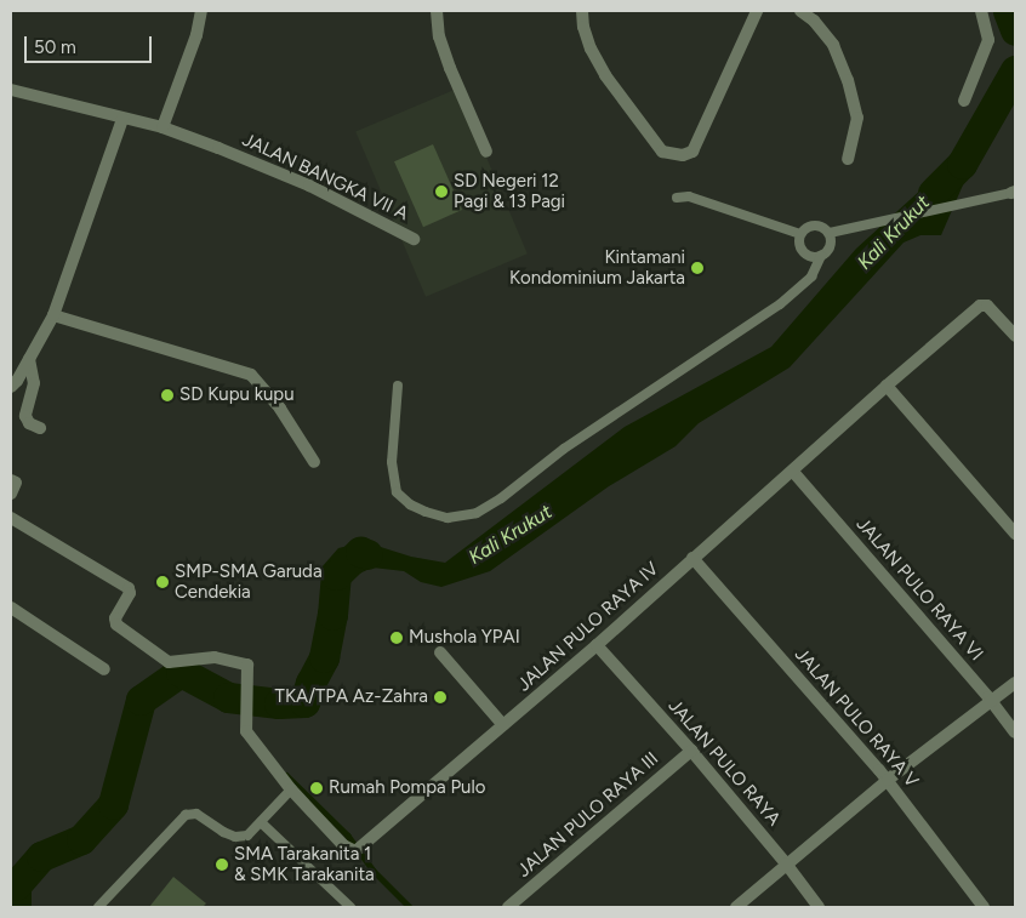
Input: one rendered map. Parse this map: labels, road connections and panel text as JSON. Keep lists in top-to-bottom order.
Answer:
{
  "streets": {
    "street": [
      "JALAN BANGKA VII A",
      "JALAN PULO RAYA VI",
      "JALAN PULO RAYA IV",
      "JALAN PULO RAYA V",
      "JALAN PULO RAYA",
      "JALAN PULO RAYA III"
    ]
  },
  "crossings": [
    ["JALAN PULO RAYA VI", "JALAN PULO RAYA IV"],
    ["JALAN PULO RAYA IV", "JALAN PULO RAYA V"],
    ["JALAN PULO RAYA IV", "JALAN PULO RAYA"],
    ["JALAN PULO RAYA", "JALAN PULO RAYA III"]
  ],
  "water": ["Kali Krukut"],
  "places": [
    "SD Negeri 12 Pagi & 13 Pagi",
    "Kintamani Kondominium Jakarta",
    "SD Kupu kupu",
    "SMP-SMA Garuda Cendekia",
    "Mushola YPAI",
    "TKA/TPA Az-Zahra",
    "Rumah Pompa Pulo",
    "SMA Tarakanita 1 & SMK Tarakanita"
  ],
  "scale_bar": "50 m"
}
